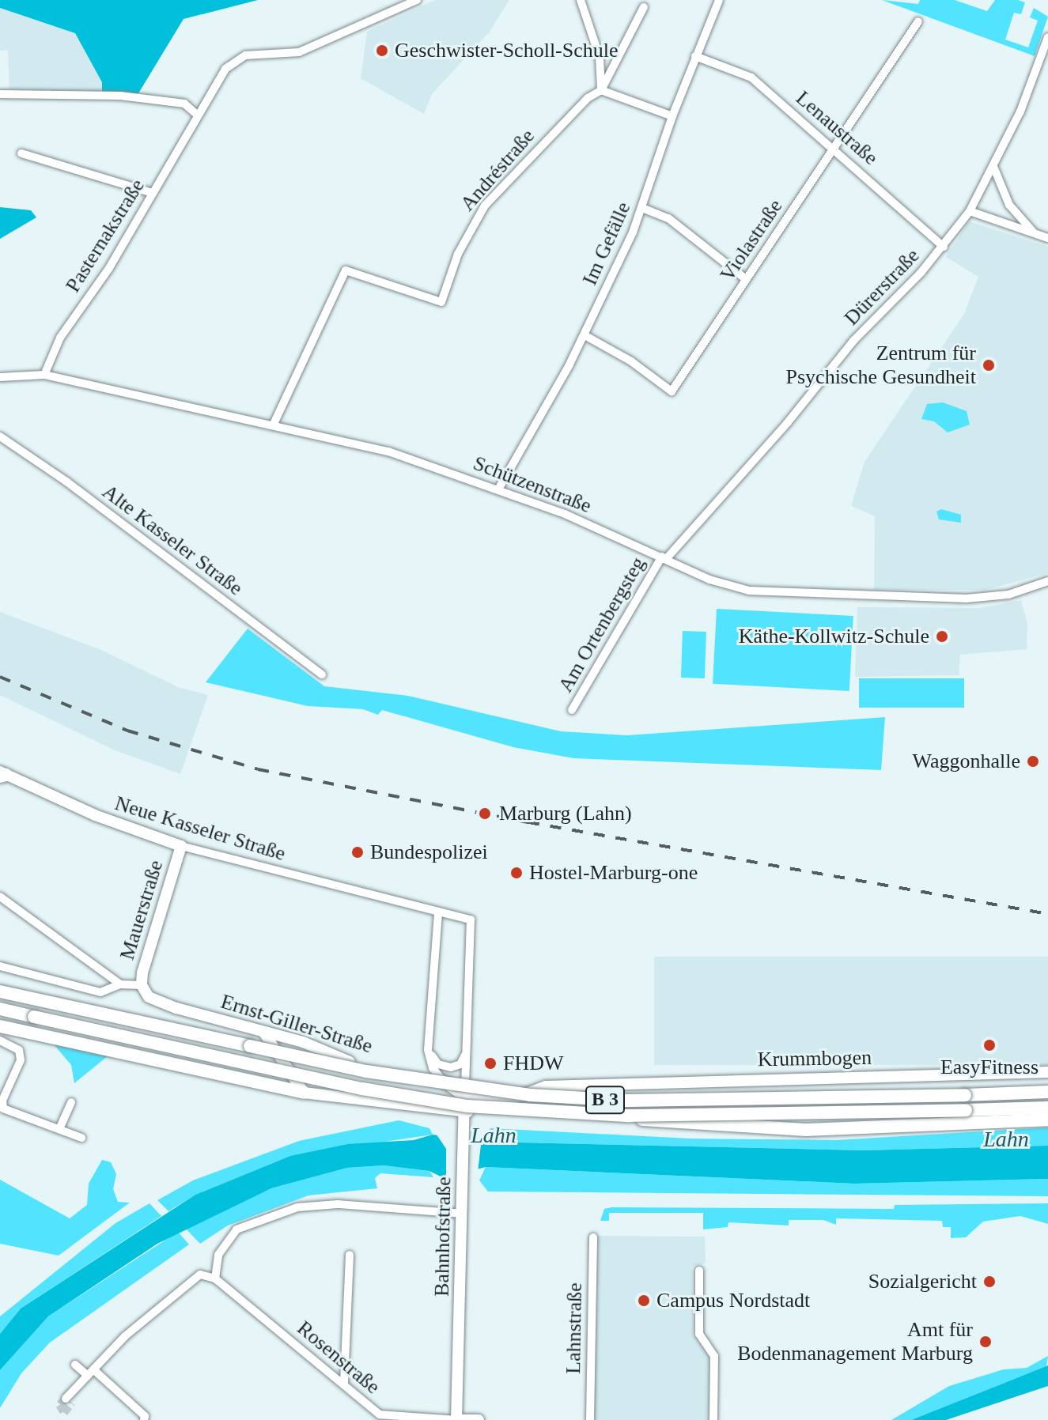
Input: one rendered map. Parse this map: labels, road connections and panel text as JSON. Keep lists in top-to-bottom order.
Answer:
{
  "streets": {
    "highway": ["B 3"],
    "main road": [
      "Neue Kasseler Straße",
      "Mauerstraße",
      "Ernst-Giller-Straße",
      "Krummbogen",
      "Bahnhofstraße"
    ],
    "street": [
      "Lenaustraße",
      "Andréstraße",
      "Pasternakstraße",
      "Violastraße",
      "Im Gefälle",
      "Dürerstraße",
      "Schützenstraße",
      "Alte Kasseler Straße",
      "Am Ortenbergsteg",
      "Lahnstraße",
      "Rosenstraße"
    ]
  },
  "crossings": [
    ["Lenaustraße", "Violastraße"],
    ["Lenaustraße", "Im Gefälle"],
    ["Lenaustraße", "Dürerstraße"],
    ["Andréstraße", "Schützenstraße"],
    ["Pasternakstraße", "Schützenstraße"],
    ["Violastraße", "Im Gefälle"],
    ["Im Gefälle", "Schützenstraße"],
    ["Dürerstraße", "Schützenstraße"],
    ["Dürerstraße", "Am Ortenbergsteg"],
    ["Schützenstraße", "Am Ortenbergsteg"],
    ["Neue Kasseler Straße", "Mauerstraße"],
    ["Neue Kasseler Straße", "Bahnhofstraße"],
    ["Mauerstraße", "Ernst-Giller-Straße"],
    ["Ernst-Giller-Straße", "Krummbogen"],
    ["Ernst-Giller-Straße", "Bahnhofstraße"],
    ["Krummbogen", "B 3"],
    ["Krummbogen", "Bahnhofstraße"],
    ["Bahnhofstraße", "Rosenstraße"]
  ],
  "water": ["Lahn"],
  "places": [
    "Geschwister-Scholl-Schule",
    "Zentrum für Psychische Gesundheit",
    "Käthe-Kollwitz-Schule",
    "Waggonhalle",
    "Marburg (Lahn)",
    "Bundespolizei",
    "Hostel-Marburg-one",
    "EasyFitness",
    "FHDW",
    "Sozialgericht",
    "Campus Nordstadt",
    "Amt für Bodenmanagement Marburg"
  ]
}
